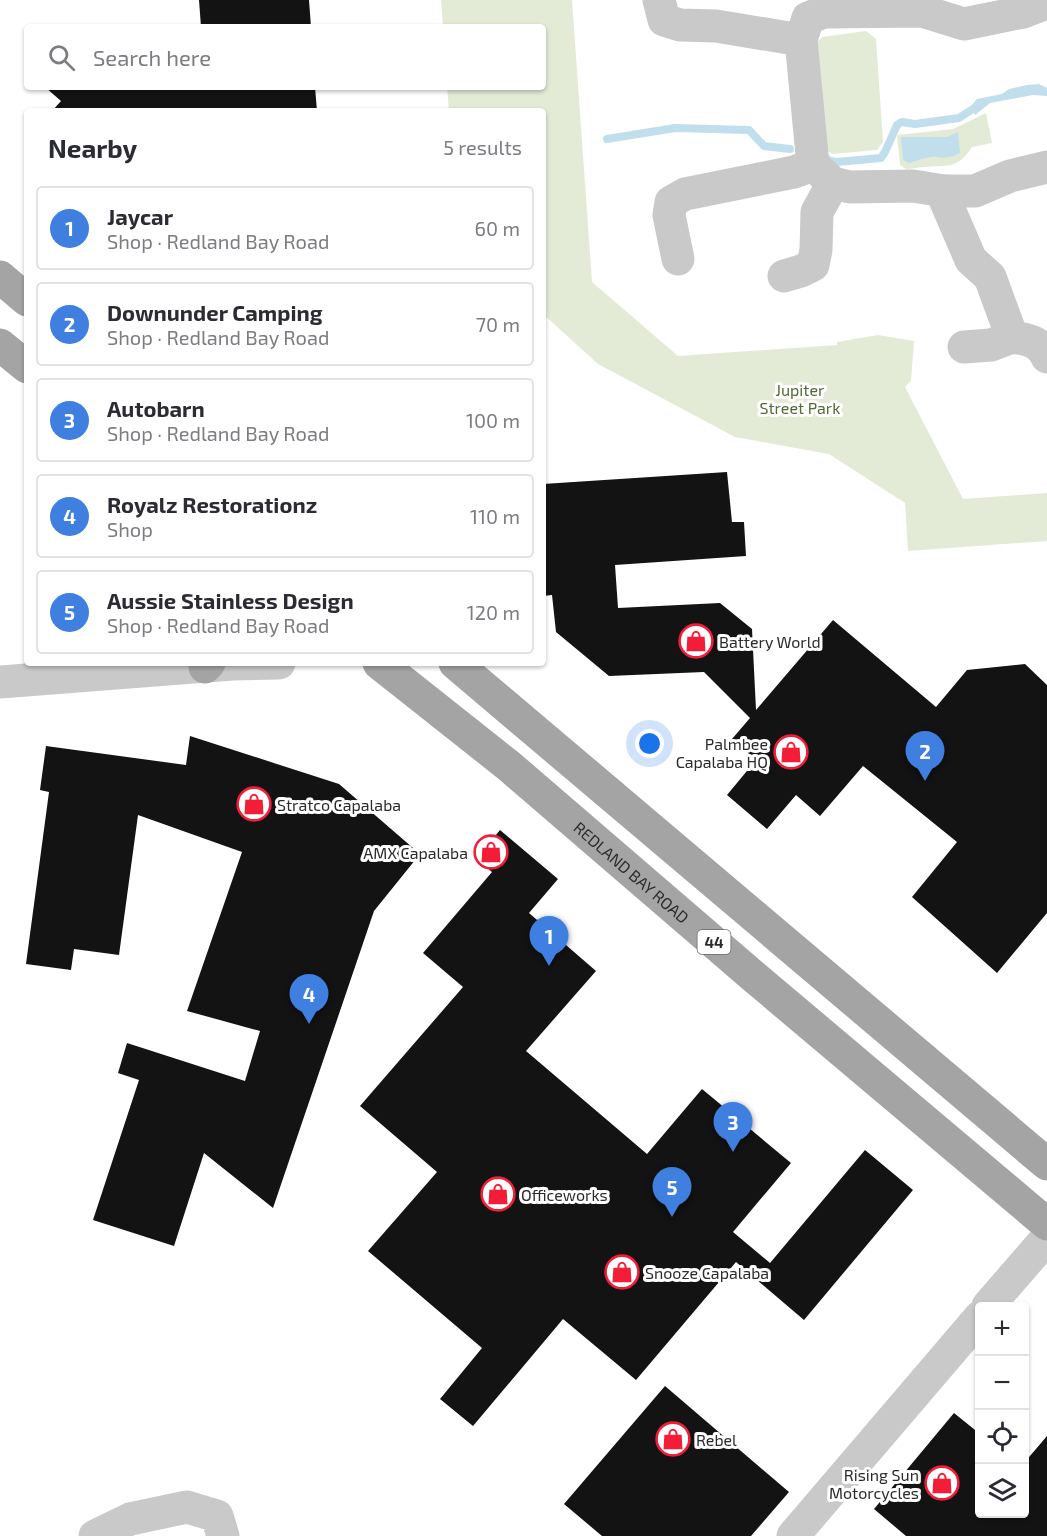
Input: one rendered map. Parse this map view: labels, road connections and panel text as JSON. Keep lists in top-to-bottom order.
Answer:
{
  "streets": {
    "main road": ["REDLAND BAY ROAD", "44"]
  },
  "parks": ["Jupiter Street Park"],
  "places": {
    "shop": [
      "Battery World",
      "Palmbee Capalaba HQ",
      "Stratco Capalaba",
      "AMX Capalaba",
      "Officeworks",
      "Snooze Capalaba",
      "Rebel",
      "Rising Sun Motorcycles"
    ]
  },
  "page": {
    "search": "Search here",
    "heading": ["Nearby", "5 results"],
    "list": [
      {
        "mark": "1",
        "name": "Jaycar",
        "note": "Shop · Redland Bay Road",
        "value": "60 m"
      },
      {
        "mark": "2",
        "name": "Downunder Camping",
        "note": "Shop · Redland Bay Road",
        "value": "70 m"
      },
      {
        "mark": "3",
        "name": "Autobarn",
        "note": "Shop · Redland Bay Road",
        "value": "100 m"
      },
      {
        "mark": "4",
        "name": "Royalz Restorationz",
        "note": "Shop",
        "value": "110 m"
      },
      {
        "mark": "5",
        "name": "Aussie Stainless Design",
        "note": "Shop · Redland Bay Road",
        "value": "120 m"
      }
    ],
    "pins": [
      "2",
      "1",
      "4",
      "3",
      "5"
    ],
    "map_buttons": ["+", "−"]
  }
}
